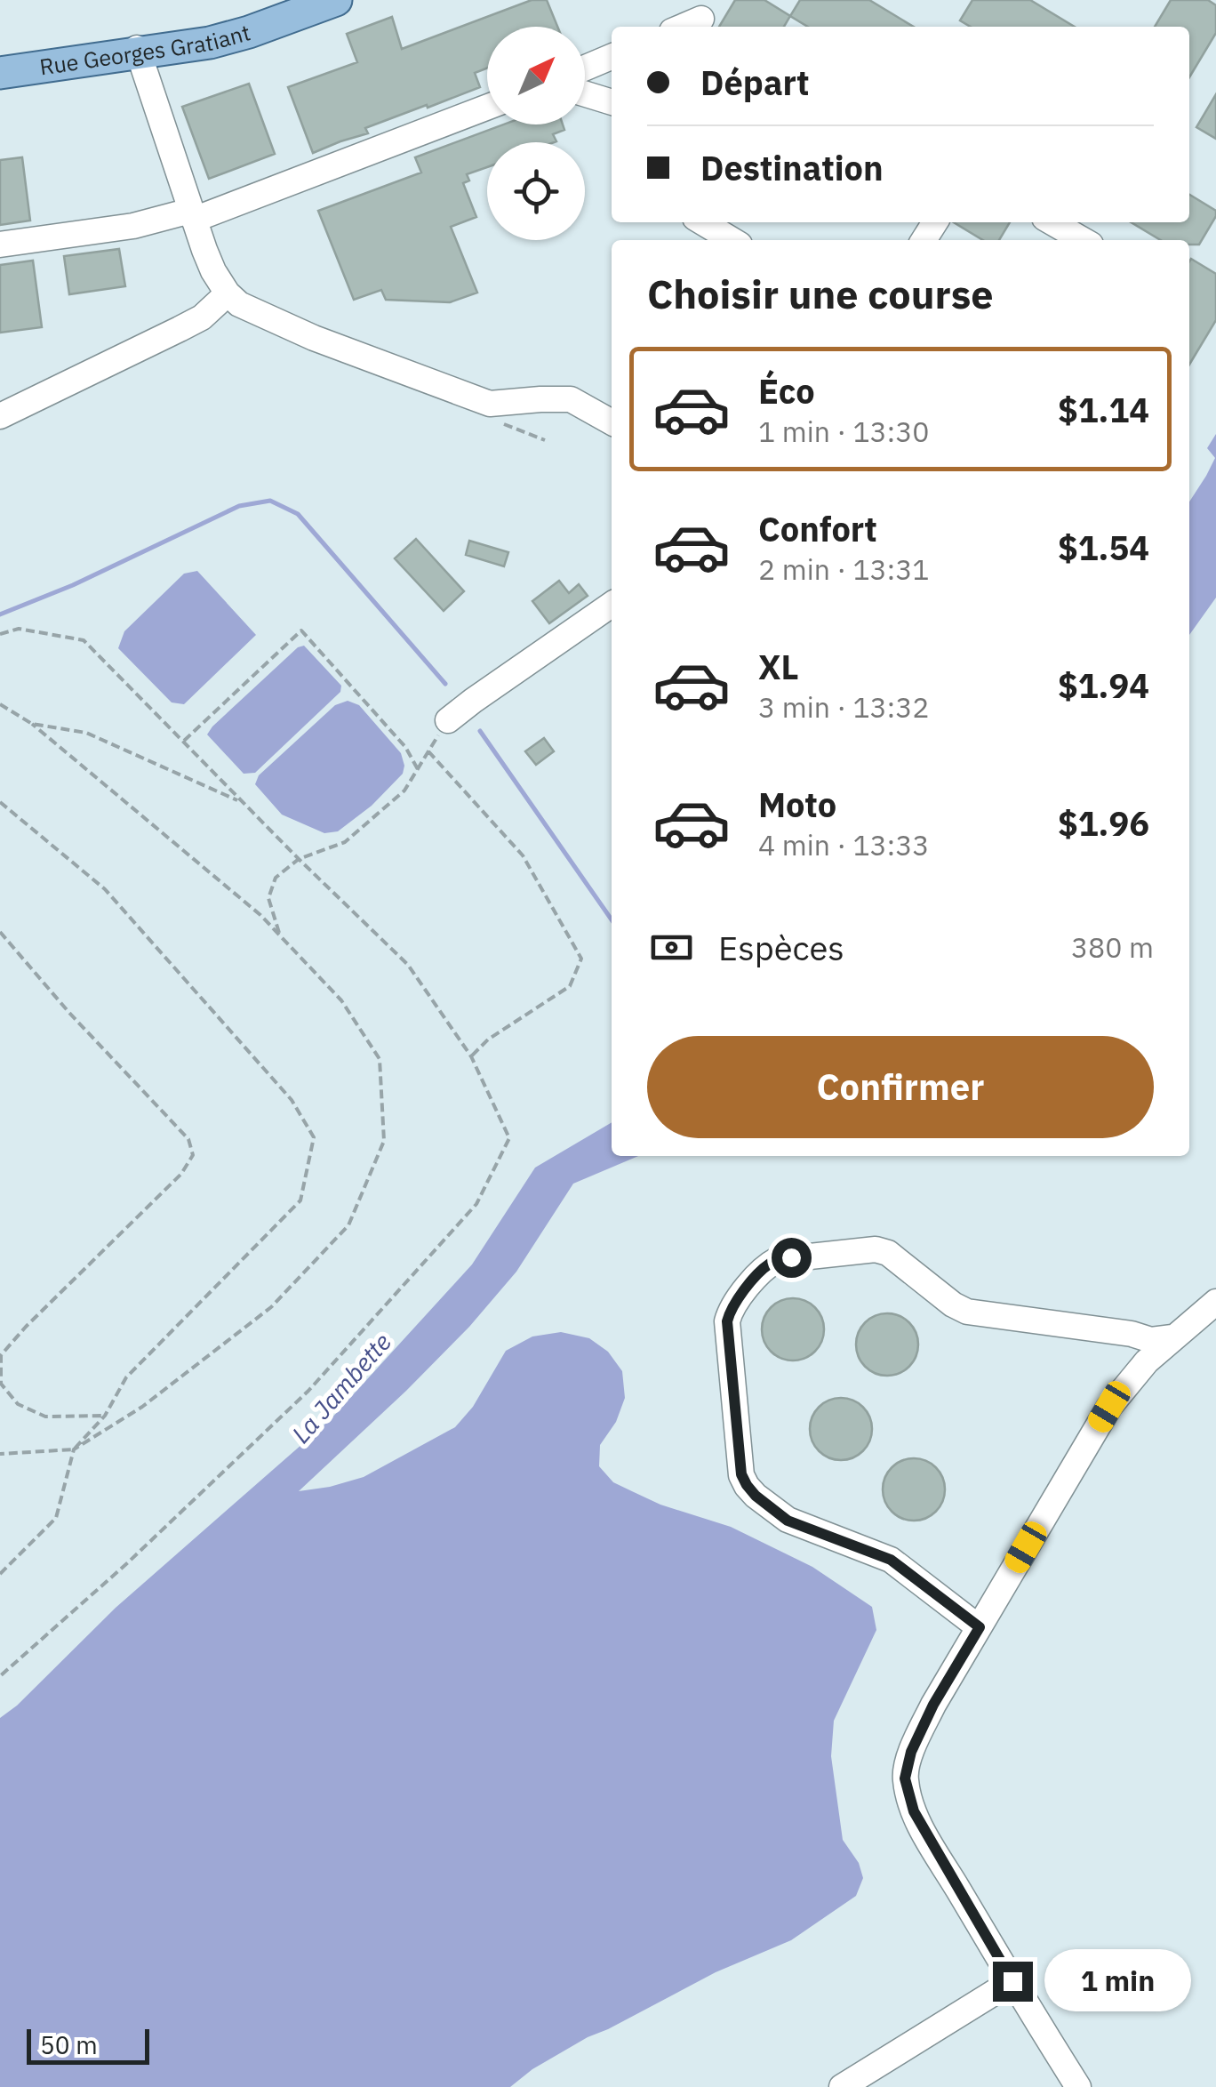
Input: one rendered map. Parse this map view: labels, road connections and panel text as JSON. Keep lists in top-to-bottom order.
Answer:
{
  "streets": {
    "main road": ["Rue Georges Gratiant"]
  },
  "water": ["La Jambette"],
  "scale_bar": "50 m",
  "north": "top right",
  "page": {
    "banner": ["Départ", "Destination"],
    "heading": "Choisir une course",
    "list": [
      {
        "name": "Éco",
        "note": "1 min · 13:30",
        "value": "$1.14"
      },
      {
        "name": "Confort",
        "note": "2 min · 13:31",
        "value": "$1.54"
      },
      {
        "name": "XL",
        "note": "3 min · 13:32",
        "value": "$1.94"
      },
      {
        "name": "Moto",
        "note": "4 min · 13:33",
        "value": "$1.96"
      }
    ],
    "pay": ["Espèces", "380 m"],
    "buttons": "Confirmer",
    "bubble": "1 min",
    "scale": "50 m"
  }
}
